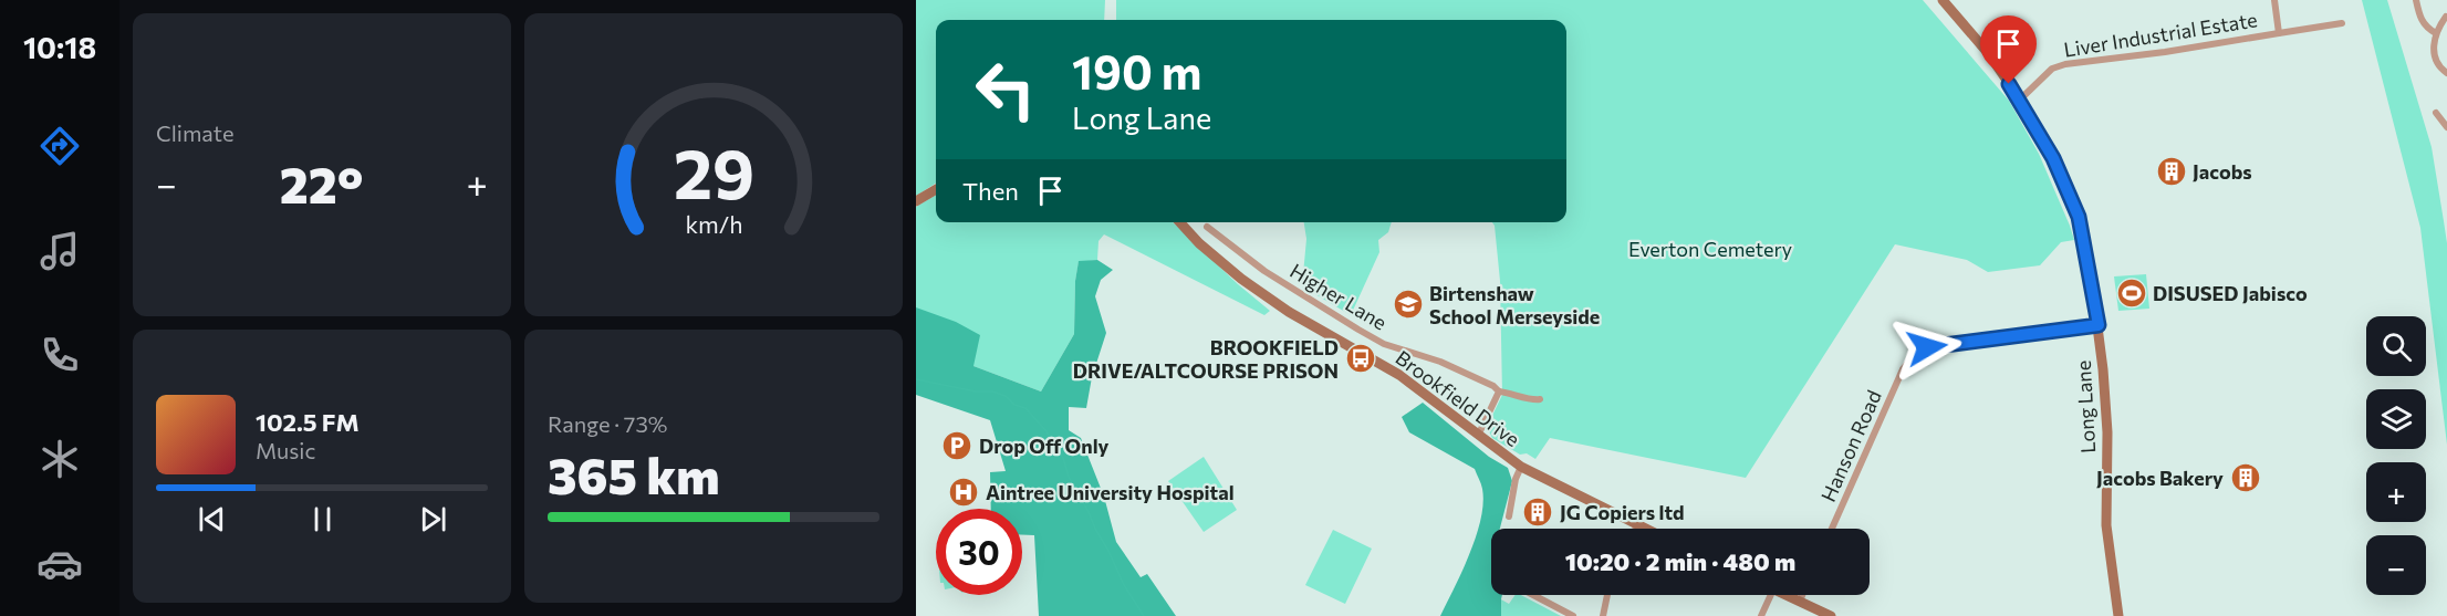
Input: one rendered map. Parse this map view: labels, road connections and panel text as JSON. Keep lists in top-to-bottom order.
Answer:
{
  "streets": {
    "street": [
      "Liver Industrial Estate",
      "Higher Lane",
      "Brookfield Drive",
      "Long Lane",
      "Hanson Road"
    ]
  },
  "crossings": [
    ["Liver Industrial Estate", "Long Lane"],
    ["Long Lane", "Hanson Road"]
  ],
  "parks": ["Everton Cemetery"],
  "places": {
    "building": ["Jacobs", "Jacobs Bakery", "JG Copiers ltd"],
    "sports": ["DISUSED Jabisco"],
    "school or university": ["Birtenshaw School Merseyside"],
    "bus stop": ["BROOKFIELD DRIVE/ALTCOURSE PRISON"],
    "parking": ["Drop Off Only"],
    "hospital": ["Aintree University Hospital"]
  },
  "page": {
    "tabs": "10:18",
    "tile": [
      "Climate",
      ["Range · 73%", "365 km"]
    ],
    "turn": ["190 m", "Long Lane"],
    "heat": ["−", "22°", "+"],
    "then": "Then",
    "map_buttons": ["+", "−"],
    "song": ["102.5 FM", "Music"],
    "limit": "30",
    "trip": "10:20 · 2 min · 480 m",
    "gauge": ["29", "km/h"]
  }
}
